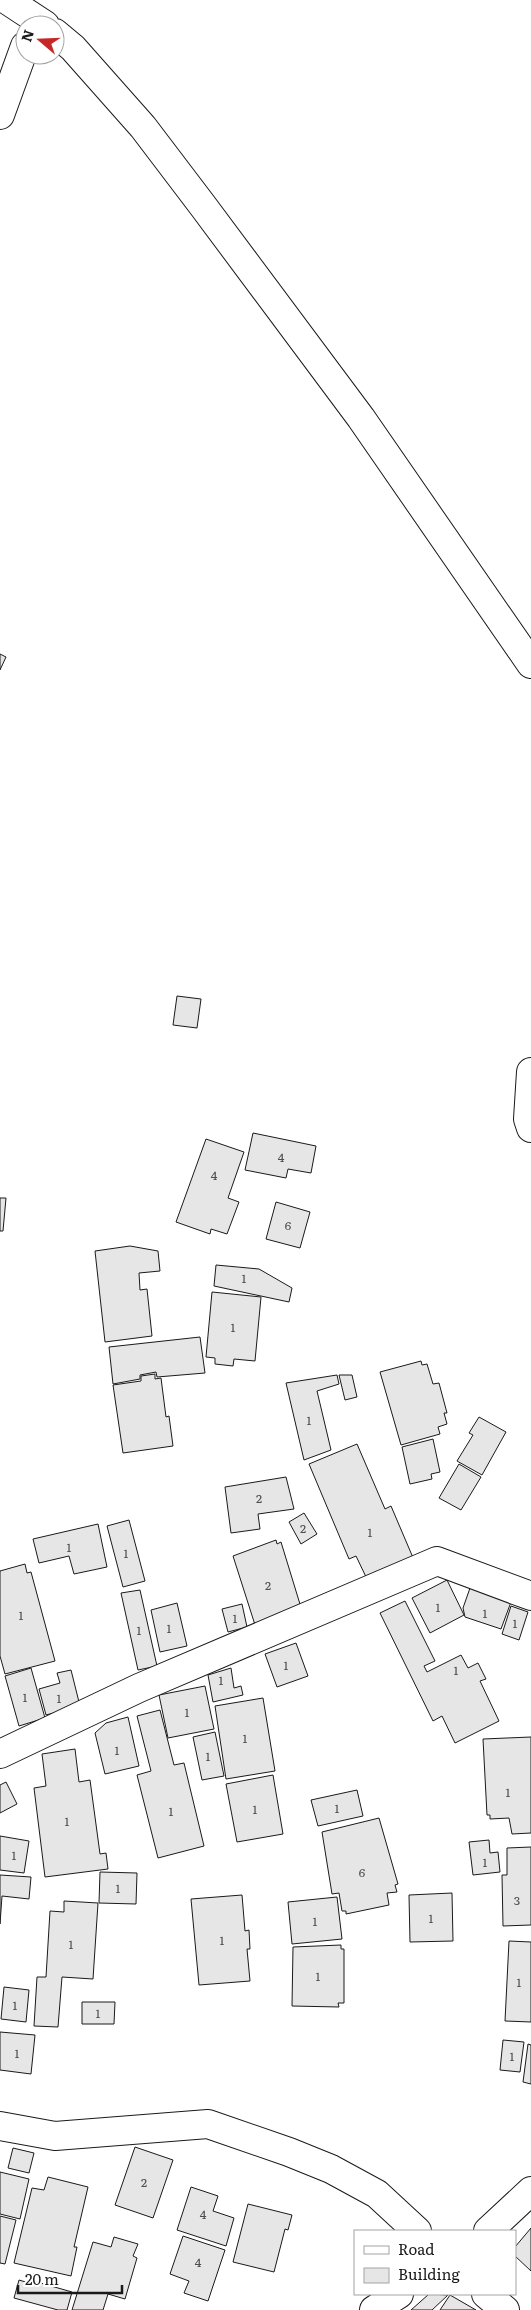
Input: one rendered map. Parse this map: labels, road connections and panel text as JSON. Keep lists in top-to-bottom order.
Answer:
{
  "house_numbers": [
    "4",
    "4",
    "6",
    "1",
    "1",
    "1",
    "2",
    "2",
    "1",
    "1",
    "1",
    "2",
    "1",
    "1",
    "1",
    "1",
    "1",
    "1",
    "1",
    "1",
    "1",
    "1",
    "1",
    "1",
    "1",
    "1",
    "1",
    "1",
    "1",
    "1",
    "1",
    "1",
    "1",
    "1",
    "1",
    "6",
    "1",
    "3",
    "1",
    "1",
    "1",
    "1",
    "1",
    "1",
    "1",
    "1",
    "1",
    "1",
    "2",
    "4",
    "4"
  ],
  "legend": ["Road", "Building"],
  "scale_bar": "20 m",
  "north": "left"
}
